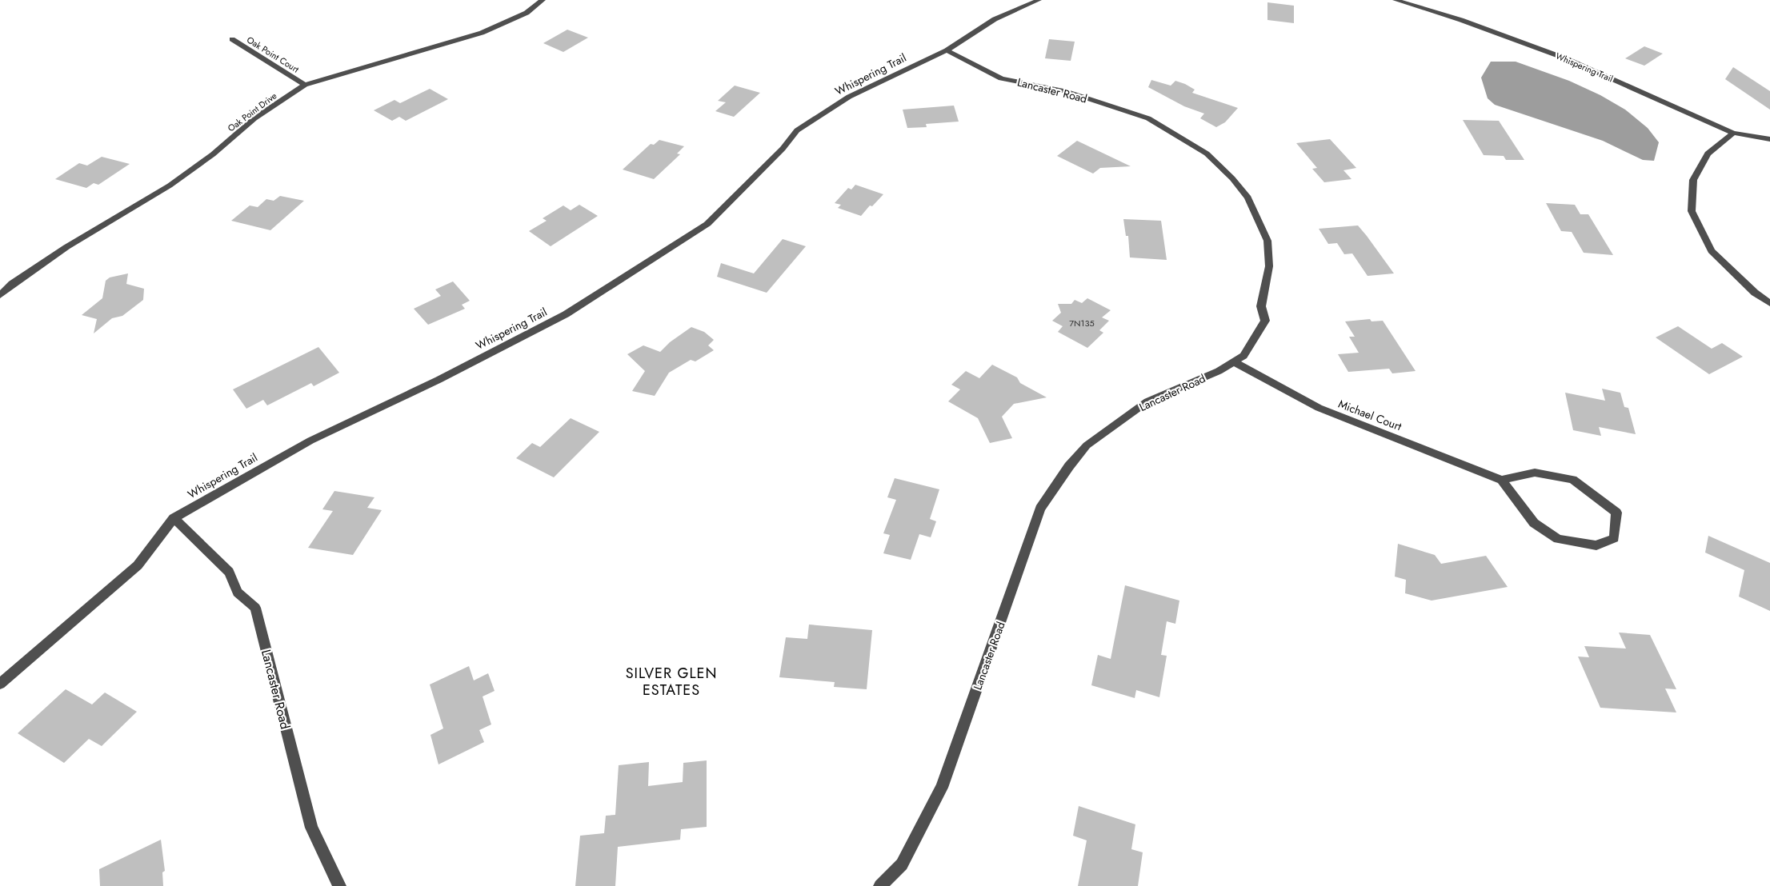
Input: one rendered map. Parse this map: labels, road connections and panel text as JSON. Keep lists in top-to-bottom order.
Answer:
{
  "streets": {
    "street": [
      "Oak Point Court",
      "Whispering Trail",
      "Lancaster Road",
      "Oak Point Drive",
      "Michael Court"
    ]
  },
  "crossings": [
    ["Oak Point Court", "Oak Point Drive"],
    ["Whispering Trail", "Lancaster Road"],
    ["Lancaster Road", "Michael Court"]
  ],
  "districts": ["SILVER GLEN ESTATES"],
  "house_numbers": ["7N135"]
}
